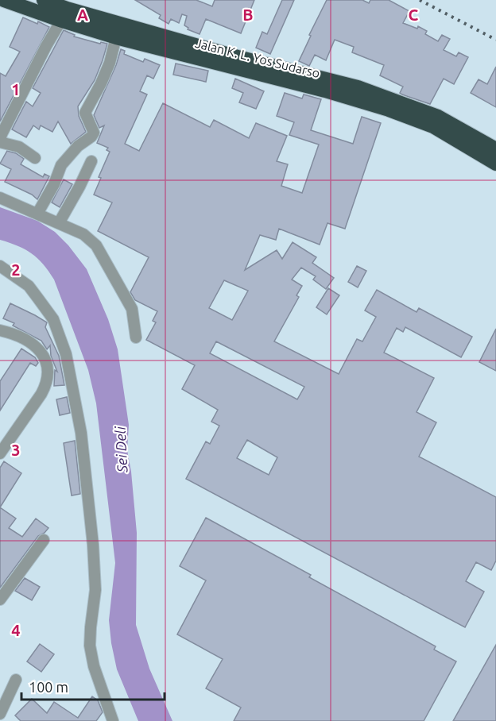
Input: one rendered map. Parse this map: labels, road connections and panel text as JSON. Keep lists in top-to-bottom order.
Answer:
{
  "streets": {
    "highway": ["Jalan K. L. Yos Sudarso"]
  },
  "water": ["Sei Deli"],
  "scale_bar": "100 m",
  "grid": {
    "columns": ["A", "B", "C"],
    "rows": [
      "1",
      "2",
      "3",
      "4"
    ]
  }
}
